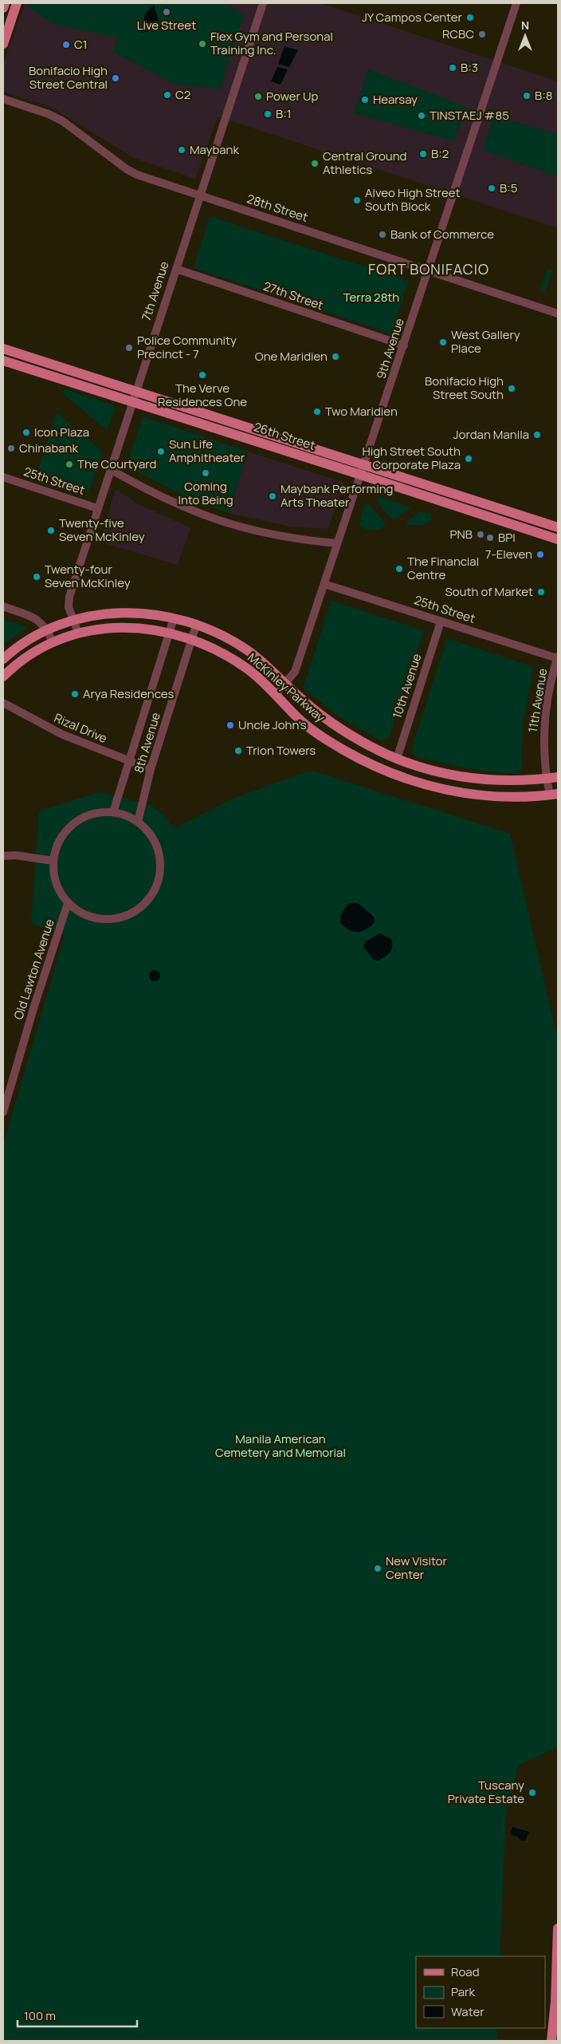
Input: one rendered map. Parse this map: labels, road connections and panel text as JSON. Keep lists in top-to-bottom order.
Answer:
{
  "streets": {
    "main road": ["26th Street", "McKinley Parkway"],
    "street": [
      "28th Street",
      "7th Avenue",
      "27th Street",
      "9th Avenue",
      "25th Street",
      "10th Avenue",
      "11th Avenue",
      "Rizal Drive",
      "8th Avenue",
      "Old Lawton Avenue"
    ]
  },
  "crossings": [
    ["28th Street", "7th Avenue"],
    ["28th Street", "9th Avenue"],
    ["7th Avenue", "27th Street"],
    ["7th Avenue", "26th Street"],
    ["7th Avenue", "25th Street"],
    ["7th Avenue", "McKinley Parkway"],
    ["27th Street", "9th Avenue"],
    ["9th Avenue", "26th Street"],
    ["9th Avenue", "25th Street"],
    ["9th Avenue", "McKinley Parkway"],
    ["25th Street", "10th Avenue"],
    ["25th Street", "11th Avenue"],
    ["10th Avenue", "McKinley Parkway"],
    ["McKinley Parkway", "11th Avenue"],
    ["McKinley Parkway", "8th Avenue"],
    ["Rizal Drive", "8th Avenue"],
    ["8th Avenue", "Old Lawton Avenue"]
  ],
  "districts": ["FORT BONIFACIO"],
  "parks": ["Terra 28th", "Manila American Cemetery and Memorial"],
  "places": [
    "Live Street",
    "JY Campos Center",
    "RCBC",
    "Flex Gym and Personal Training Inc.",
    "C1",
    "B:3",
    "Bonifacio High Street Central",
    "C2",
    "B:8",
    "Power Up",
    "Hearsay",
    "B:1",
    "TINSTAEJ #85",
    "Maybank",
    "B:2",
    "Central Ground Athletics",
    "B:5",
    "Alveo High Street South Block",
    "Bank of Commerce",
    "West Gallery Place",
    "Police Community Precinct - 7",
    "One Maridien",
    "The Verve Residences One",
    "Bonifacio High Street South",
    "Two Maridien",
    "Icon Plaza",
    "Jordan Manila",
    "Chinabank",
    "Sun Life Amphitheater",
    "High Street South Corporate Plaza",
    "The Courtyard",
    "Coming Into Being",
    "Maybank Performing Arts Theater",
    "Twenty-five Seven McKinley",
    "PNB",
    "BPI",
    "7-Eleven",
    "The Financial Centre",
    "Twenty-four Seven McKinley",
    "South of Market",
    "Arya Residences",
    "Uncle John's",
    "Trion Towers",
    "New Visitor Center",
    "Tuscany Private Estate"
  ],
  "legend": ["Road", "Park", "Water"],
  "scale_bar": "100 m",
  "north": "top"
}
